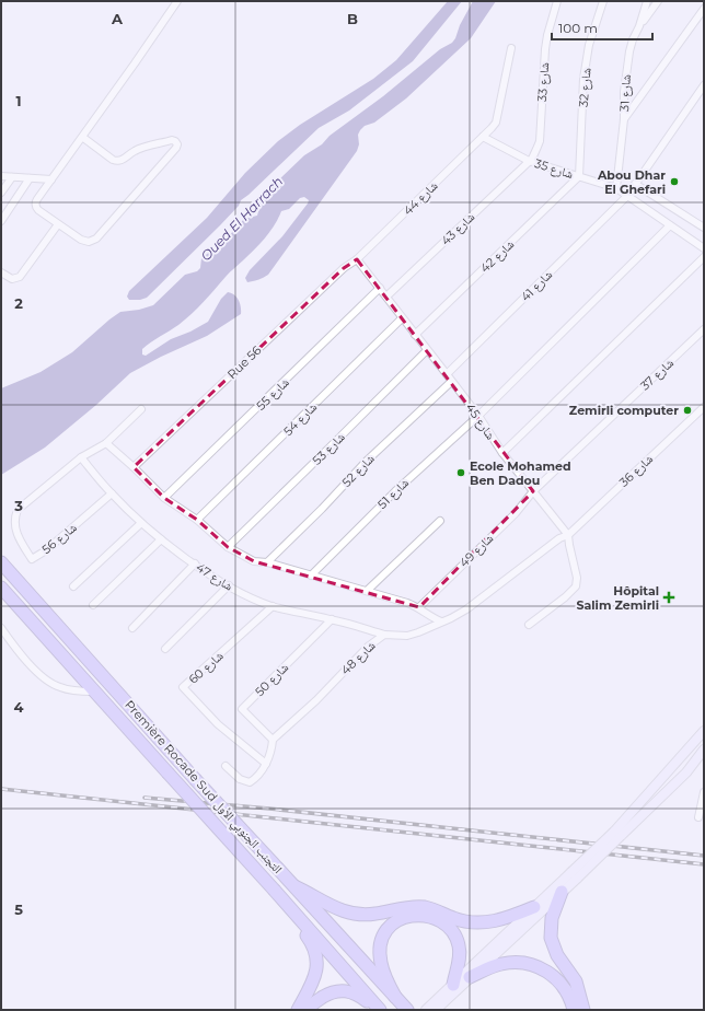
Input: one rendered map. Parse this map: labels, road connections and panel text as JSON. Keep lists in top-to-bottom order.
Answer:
{
  "streets": {
    "highway": ["Première Rocade Sud التجنب الجنوبي الأول"],
    "street": [
      "شارع 33",
      "شارع 32",
      "شارع 31",
      "شارع 35",
      "شارع 44",
      "شارع 43",
      "شارع 42",
      "شارع 41",
      "Rue 56",
      "شارع 37",
      "شارع 55",
      "شارع 54",
      "شارع 45",
      "شارع 53",
      "شارع 52",
      "شارع 36",
      "شارع 51",
      "شارع 56",
      "شارع 49",
      "شارع 47",
      "شارع 48",
      "شارع 60",
      "شارع 50"
    ]
  },
  "crossings": [
    ["شارع 33", "شارع 35"],
    ["شارع 33", "شارع 43"],
    ["شارع 32", "شارع 35"],
    ["شارع 32", "شارع 42"],
    ["شارع 31", "شارع 35"],
    ["شارع 35", "شارع 44"],
    ["شارع 35", "شارع 43"],
    ["شارع 35", "شارع 42"],
    ["شارع 35", "شارع 41"],
    ["شارع 35", "شارع 51"],
    ["شارع 44", "Rue 56"],
    ["شارع 44", "شارع 45"],
    ["شارع 43", "شارع 45"],
    ["شارع 42", "شارع 45"],
    ["شارع 41", "شارع 45"],
    ["Rue 56", "شارع 45"],
    ["شارع 37", "شارع 45"],
    ["شارع 37", "شارع 49"],
    ["شارع 55", "شارع 45"],
    ["شارع 54", "شارع 45"],
    ["شارع 45", "شارع 53"],
    ["شارع 45", "شارع 52"],
    ["شارع 45", "شارع 36"],
    ["شارع 45", "شارع 51"],
    ["شارع 45", "شارع 49"],
    ["شارع 45", "شارع 48"],
    ["شارع 36", "شارع 48"],
    ["شارع 56", "شارع 47"],
    ["شارع 47", "شارع 48"],
    ["شارع 47", "شارع 60"],
    ["شارع 47", "شارع 50"],
    ["شارع 48", "شارع 50"]
  ],
  "water": ["Oued El Harrach"],
  "places": {
    "other": ["Abou Dhar El Ghefari", "Zemirli computer", "Ecole Mohamed Ben Dadou"],
    "health": ["Hôpital Salim Zemirli"]
  },
  "scale_bar": "100 m",
  "grid": {
    "columns": ["A", "B"],
    "rows": [
      "1",
      "2",
      "3",
      "4",
      "5"
    ]
  }
}
